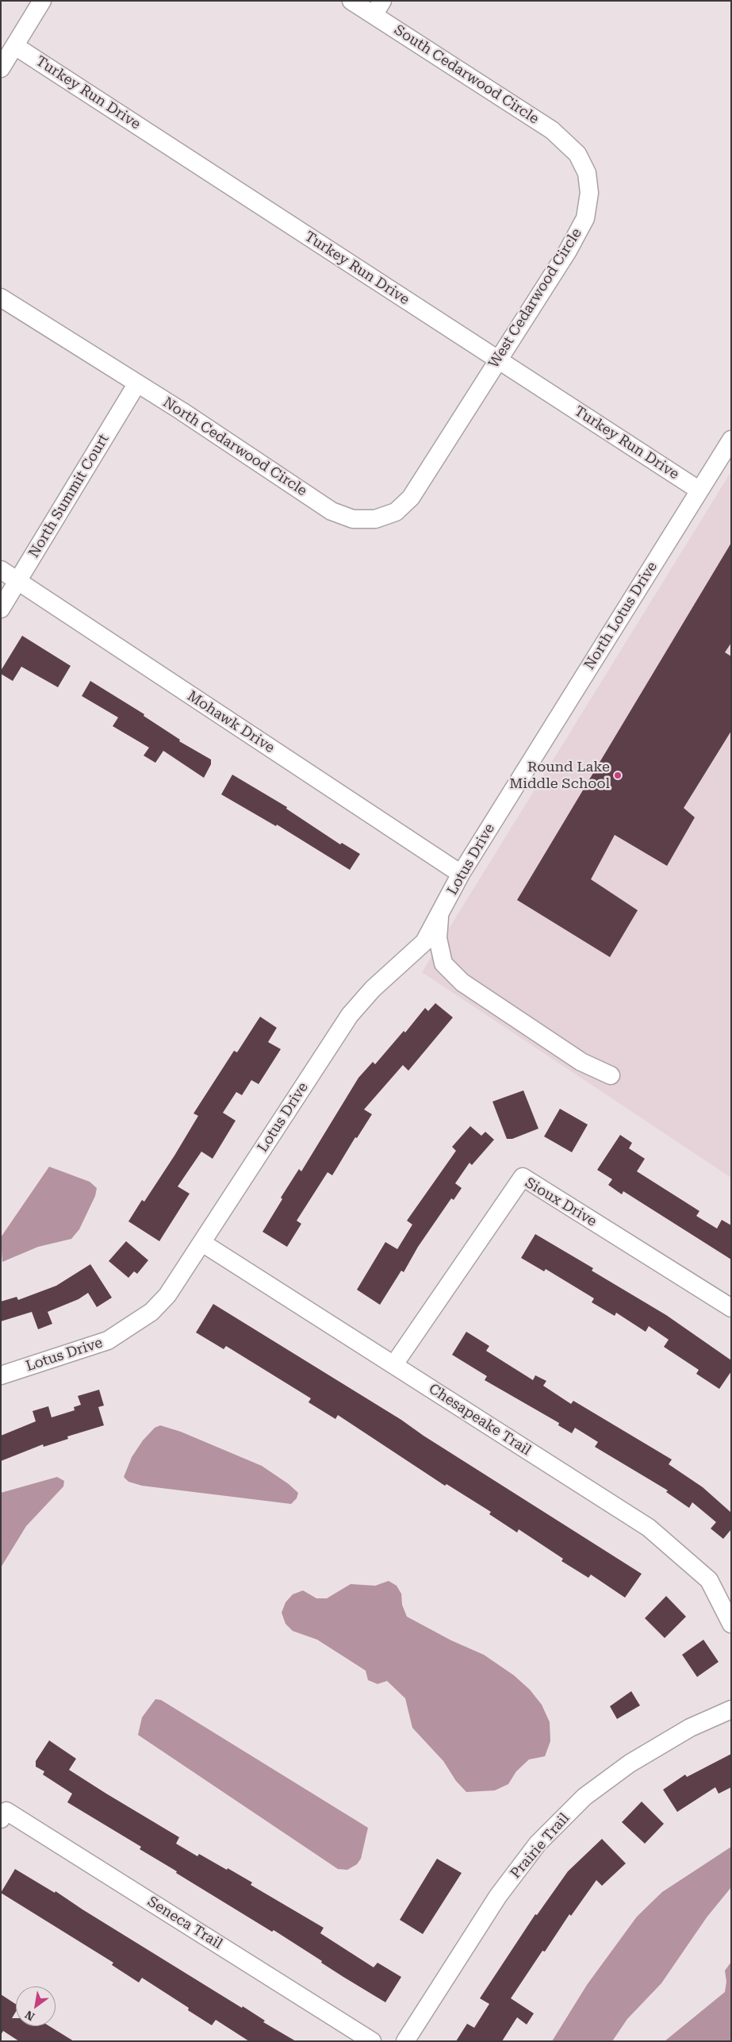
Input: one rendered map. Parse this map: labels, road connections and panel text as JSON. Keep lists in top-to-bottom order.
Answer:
{
  "streets": {
    "street": [
      "South Cedarwood Circle",
      "Turkey Run Drive",
      "West Cedarwood Circle",
      "North Cedarwood Circle",
      "North Summit Court",
      "North Lotus Drive",
      "Mohawk Drive",
      "Lotus Drive",
      "Sioux Drive",
      "Chesapeake Trail",
      "Prairie Trail",
      "Seneca Trail"
    ]
  },
  "crossings": [
    ["South Cedarwood Circle", "West Cedarwood Circle"],
    ["Turkey Run Drive", "West Cedarwood Circle"],
    ["Turkey Run Drive", "North Lotus Drive"],
    ["West Cedarwood Circle", "North Cedarwood Circle"],
    ["North Cedarwood Circle", "North Summit Court"],
    ["North Summit Court", "Mohawk Drive"],
    ["North Lotus Drive", "Lotus Drive"],
    ["Mohawk Drive", "Lotus Drive"],
    ["Lotus Drive", "Chesapeake Trail"],
    ["Sioux Drive", "Chesapeake Trail"]
  ],
  "places": ["Round Lake Middle School"],
  "north": "bottom left"
}
